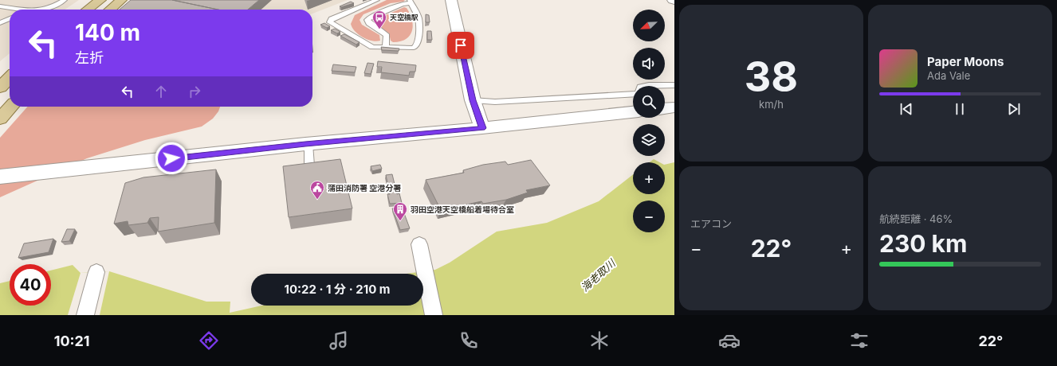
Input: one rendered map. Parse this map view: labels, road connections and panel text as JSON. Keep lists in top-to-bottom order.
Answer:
{
  "water": ["海老取川"],
  "places": {
    "bus stop": ["天空橋駅"],
    "public building": ["蒲田消防署 空港分署"],
    "building": ["羽田空港天空橋船着場待合室"]
  },
  "north": "bottom left",
  "page": {
    "tile": [
      ["38", "km/h"],
      "エアコン",
      ["航続距離 · 46%", "230 km"]
    ],
    "map_buttons": ["+", "−"],
    "turn": ["140 m", "左折"],
    "song": ["Paper Moons", "Ada Vale"],
    "heat": ["−", "22°", "+"],
    "limit": "40",
    "trip": "10:22 · 1 分 · 210 m",
    "tabs": ["10:21", "22°"]
  }
}
